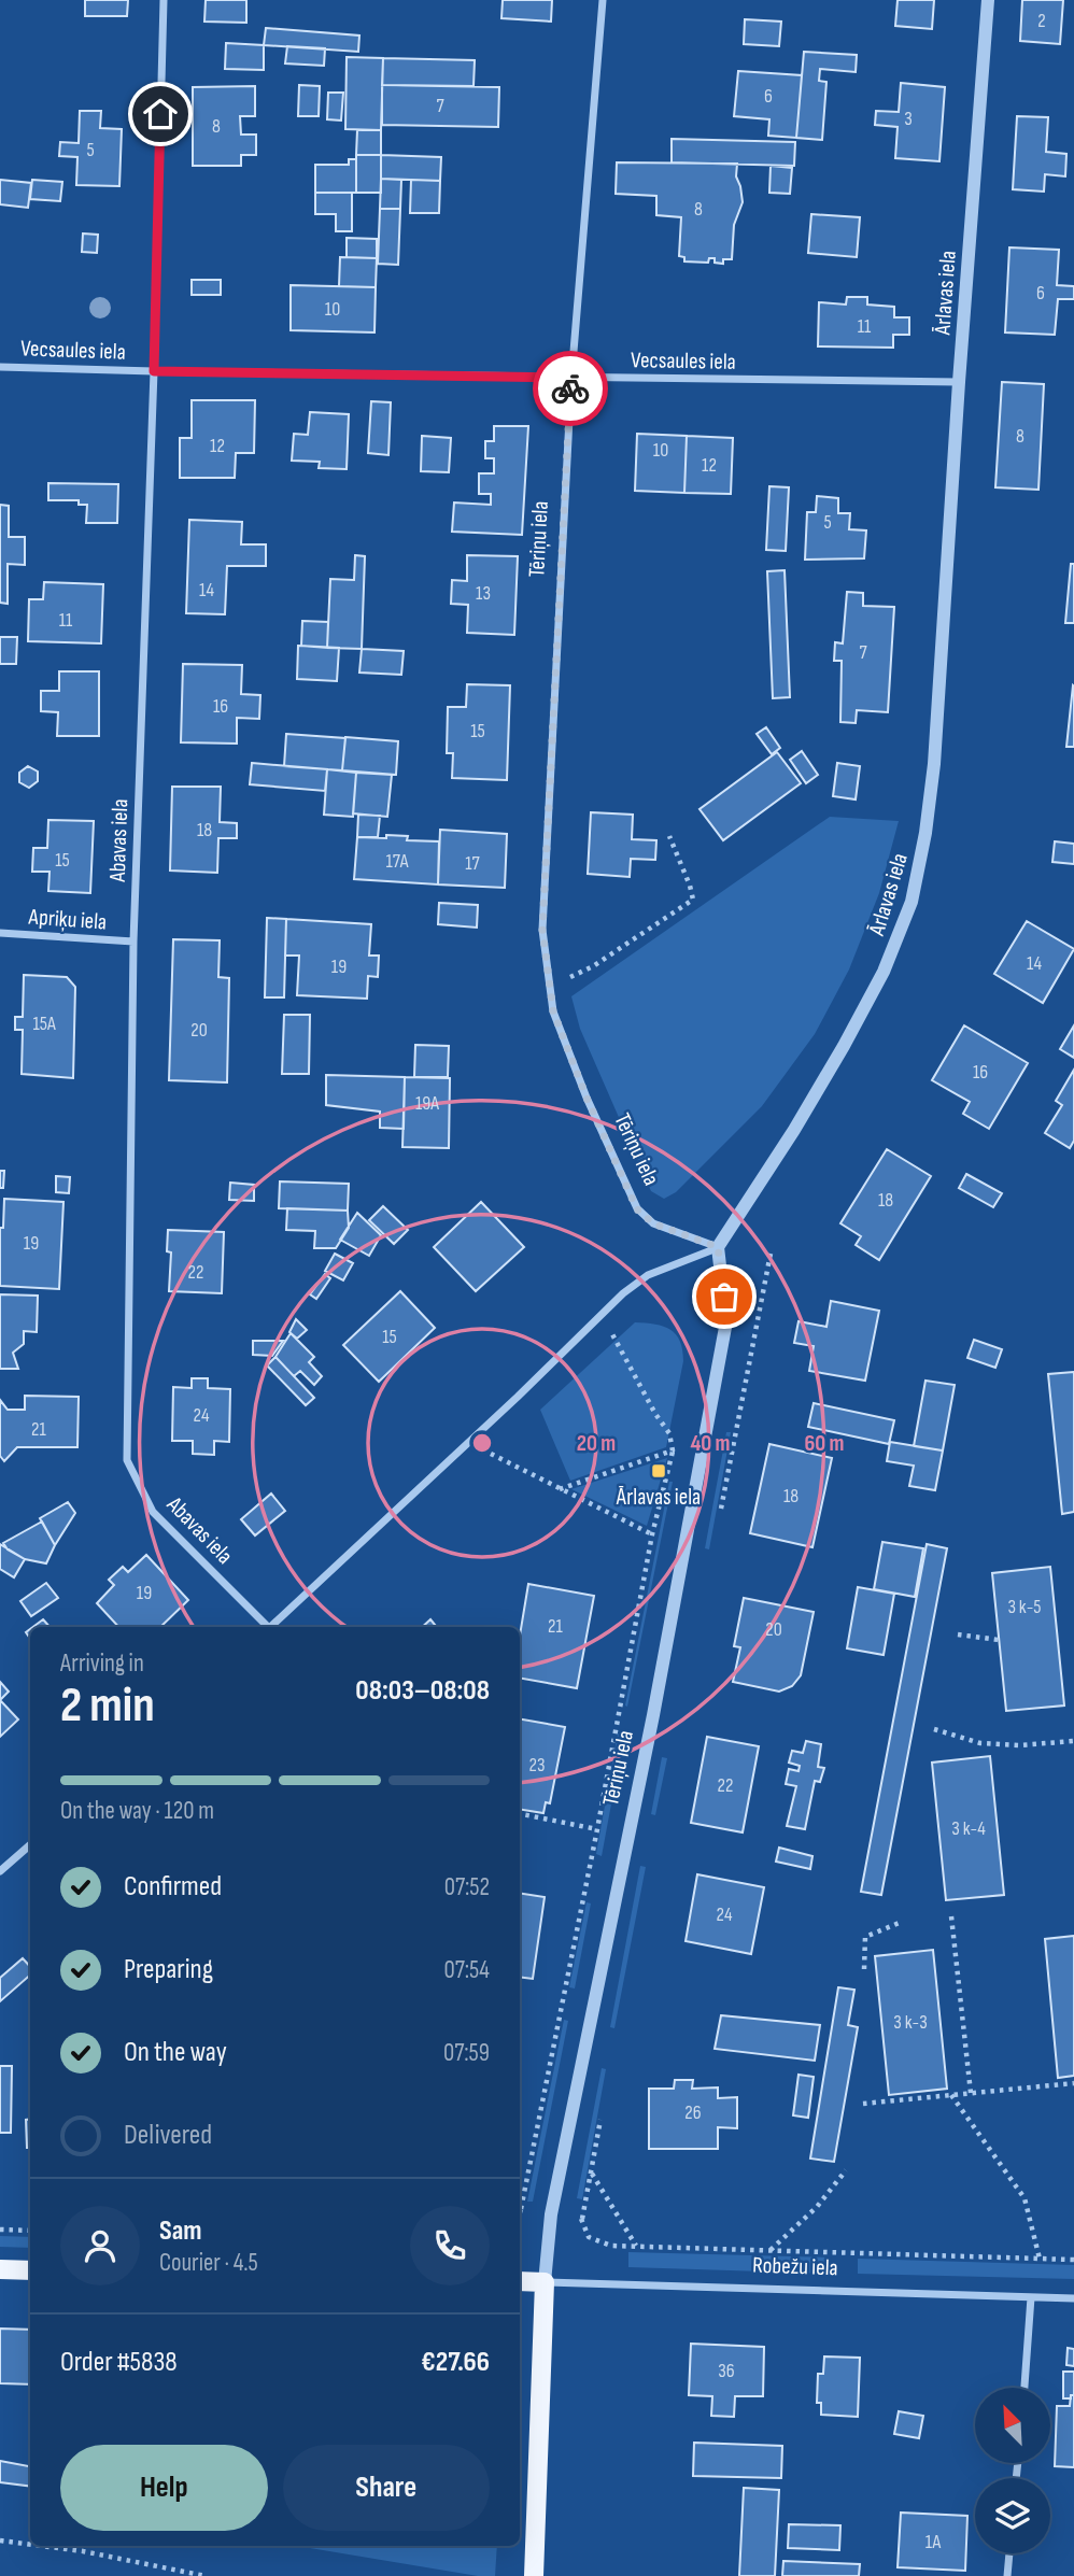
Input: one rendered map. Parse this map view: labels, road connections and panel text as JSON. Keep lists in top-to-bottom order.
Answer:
{
  "streets": {
    "main road": ["Tēriņu iela", "Robežu iela"],
    "street": [
      "Ārlavas iela",
      "Vecsaules iela",
      "Abavas iela",
      "Apriķu iela"
    ]
  },
  "crossings": [
    ["Ārlavas iela", "Vecsaules iela"],
    ["Ārlavas iela", "Tēriņu iela"],
    ["Vecsaules iela", "Tēriņu iela"],
    ["Vecsaules iela", "Abavas iela"],
    ["Tēriņu iela", "Robežu iela"],
    ["Abavas iela", "Apriķu iela"]
  ],
  "places": {
    "transit": ["Ārlavas iela"]
  },
  "house_numbers": [
    "2",
    "6",
    "7",
    "3",
    "8",
    "5",
    "8",
    "6",
    "10",
    "11",
    "8",
    "12",
    "10",
    "12",
    "5",
    "14",
    "13",
    "11",
    "7",
    "16",
    "15",
    "18",
    "15",
    "17A",
    "17",
    "14",
    "19",
    "15A",
    "20",
    "16",
    "19A",
    "18",
    "19",
    "22",
    "15",
    "24",
    "21",
    "18",
    "19",
    "3 k-5",
    "21",
    "20",
    "23",
    "22",
    "3 k-4",
    "24",
    "3 k-3",
    "26",
    "36",
    "1A"
  ],
  "north": "top left",
  "page": {
    "heading": ["2 min", "Arriving in", "08:03–08:08"],
    "panel": [
      "Sam",
      "Courier · 4.5",
      "Order #5838",
      "€27.66"
    ],
    "bar": "On the way · 120 m",
    "list": [
      ["Confirmed", "07:52"],
      ["Preparing", "07:54"],
      ["On the way", "07:59"],
      "Delivered"
    ],
    "buttons": ["Help", "Share"]
  },
  "rings": ["20 m", "40 m", "60 m"]
}
